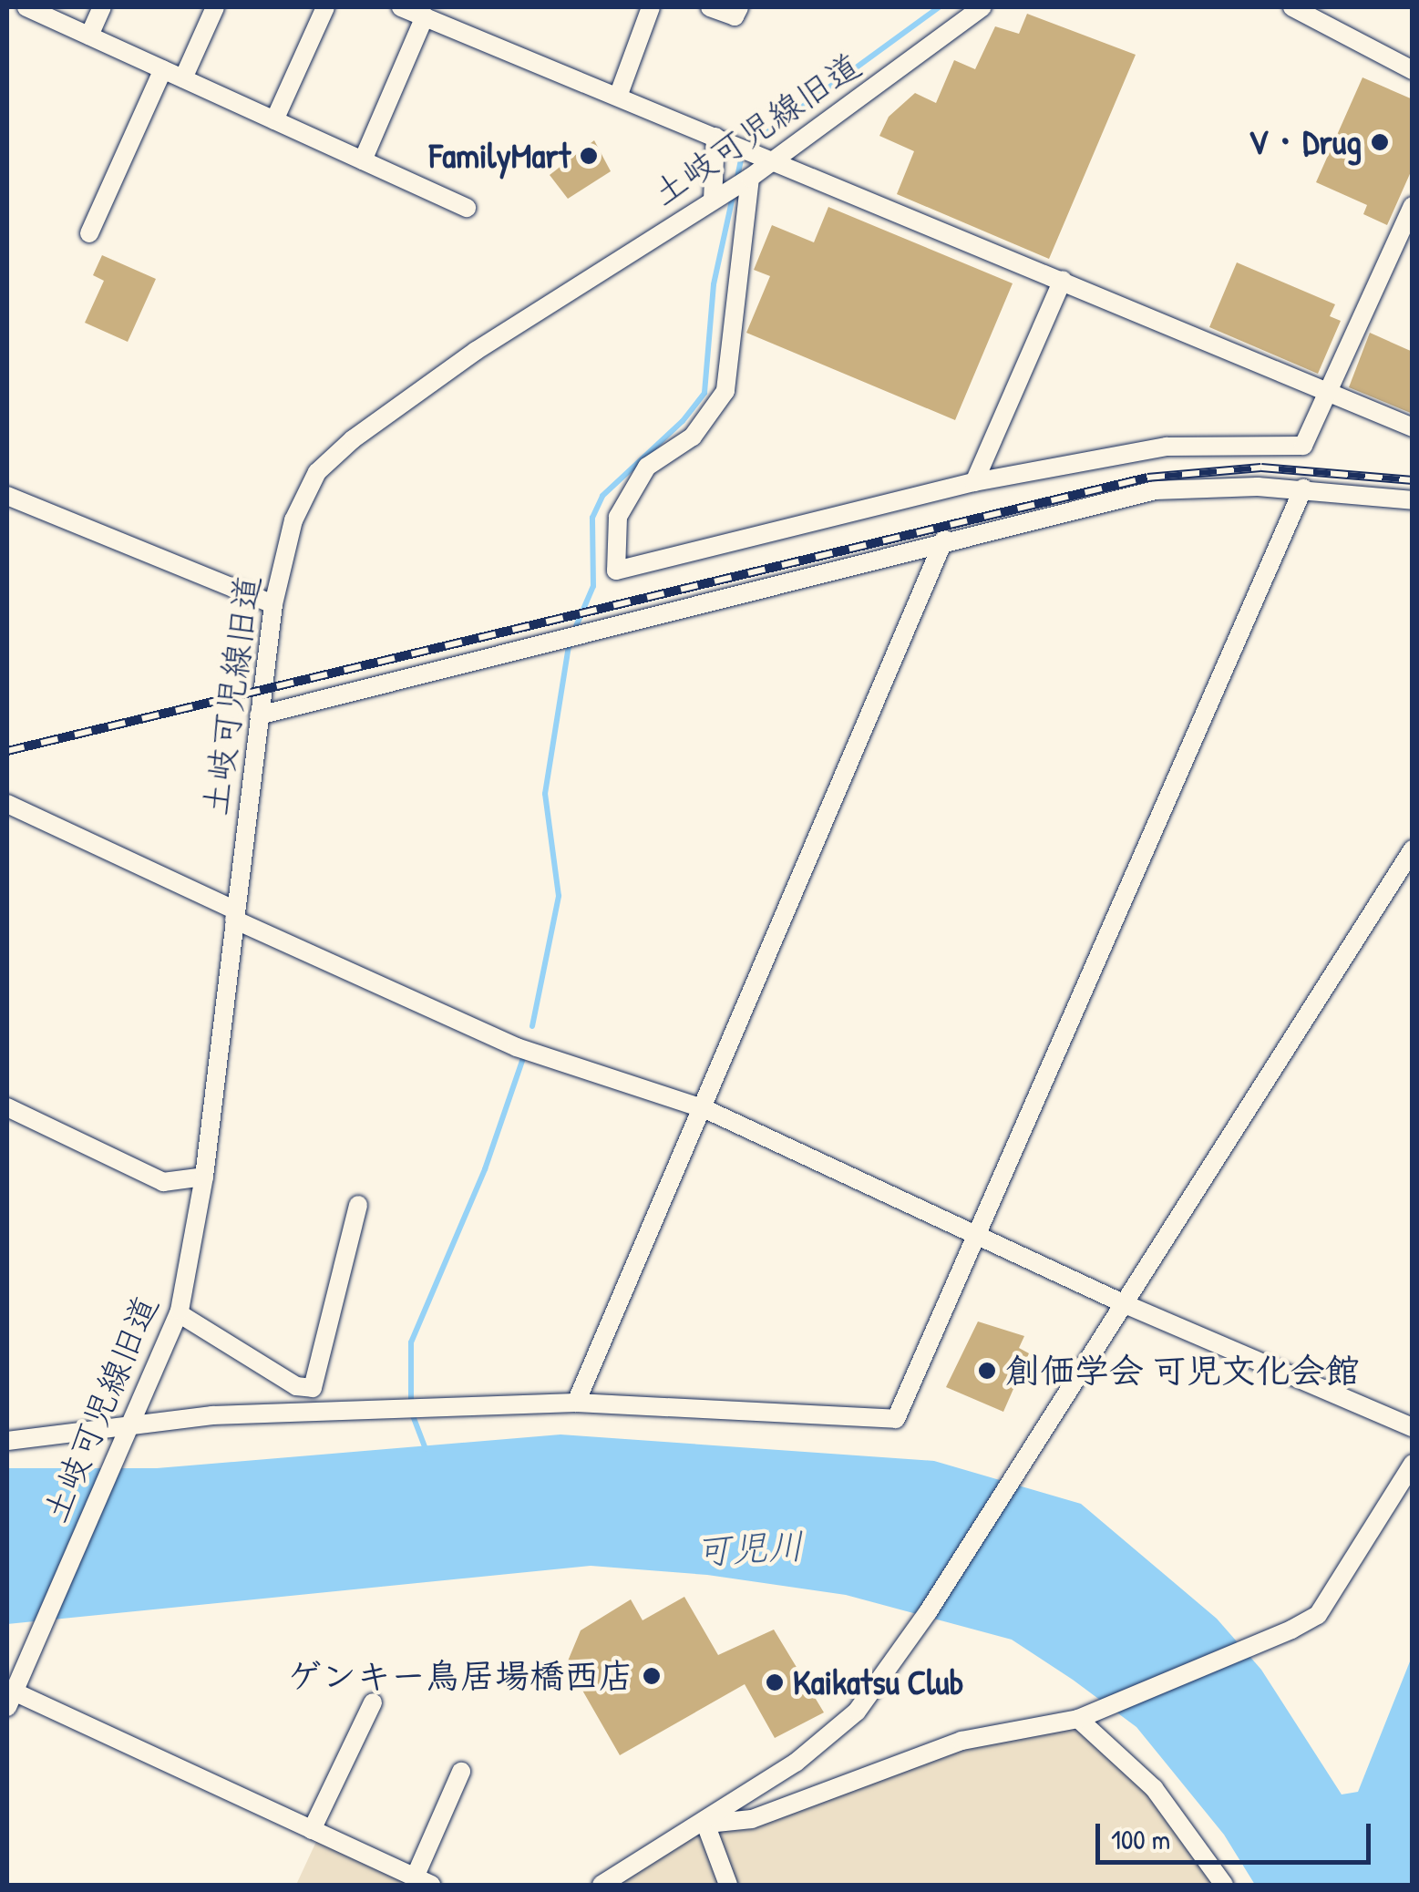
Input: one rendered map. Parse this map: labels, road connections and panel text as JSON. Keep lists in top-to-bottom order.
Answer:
{
  "streets": {
    "street": ["土岐可児線旧道"]
  },
  "water": ["可児川"],
  "places": [
    "V・Drug",
    "FamilyMart",
    "創価学会 可児文化会館",
    "ゲンキー鳥居場橋西店",
    "Kaikatsu Club"
  ],
  "scale_bar": "100 m"
}
